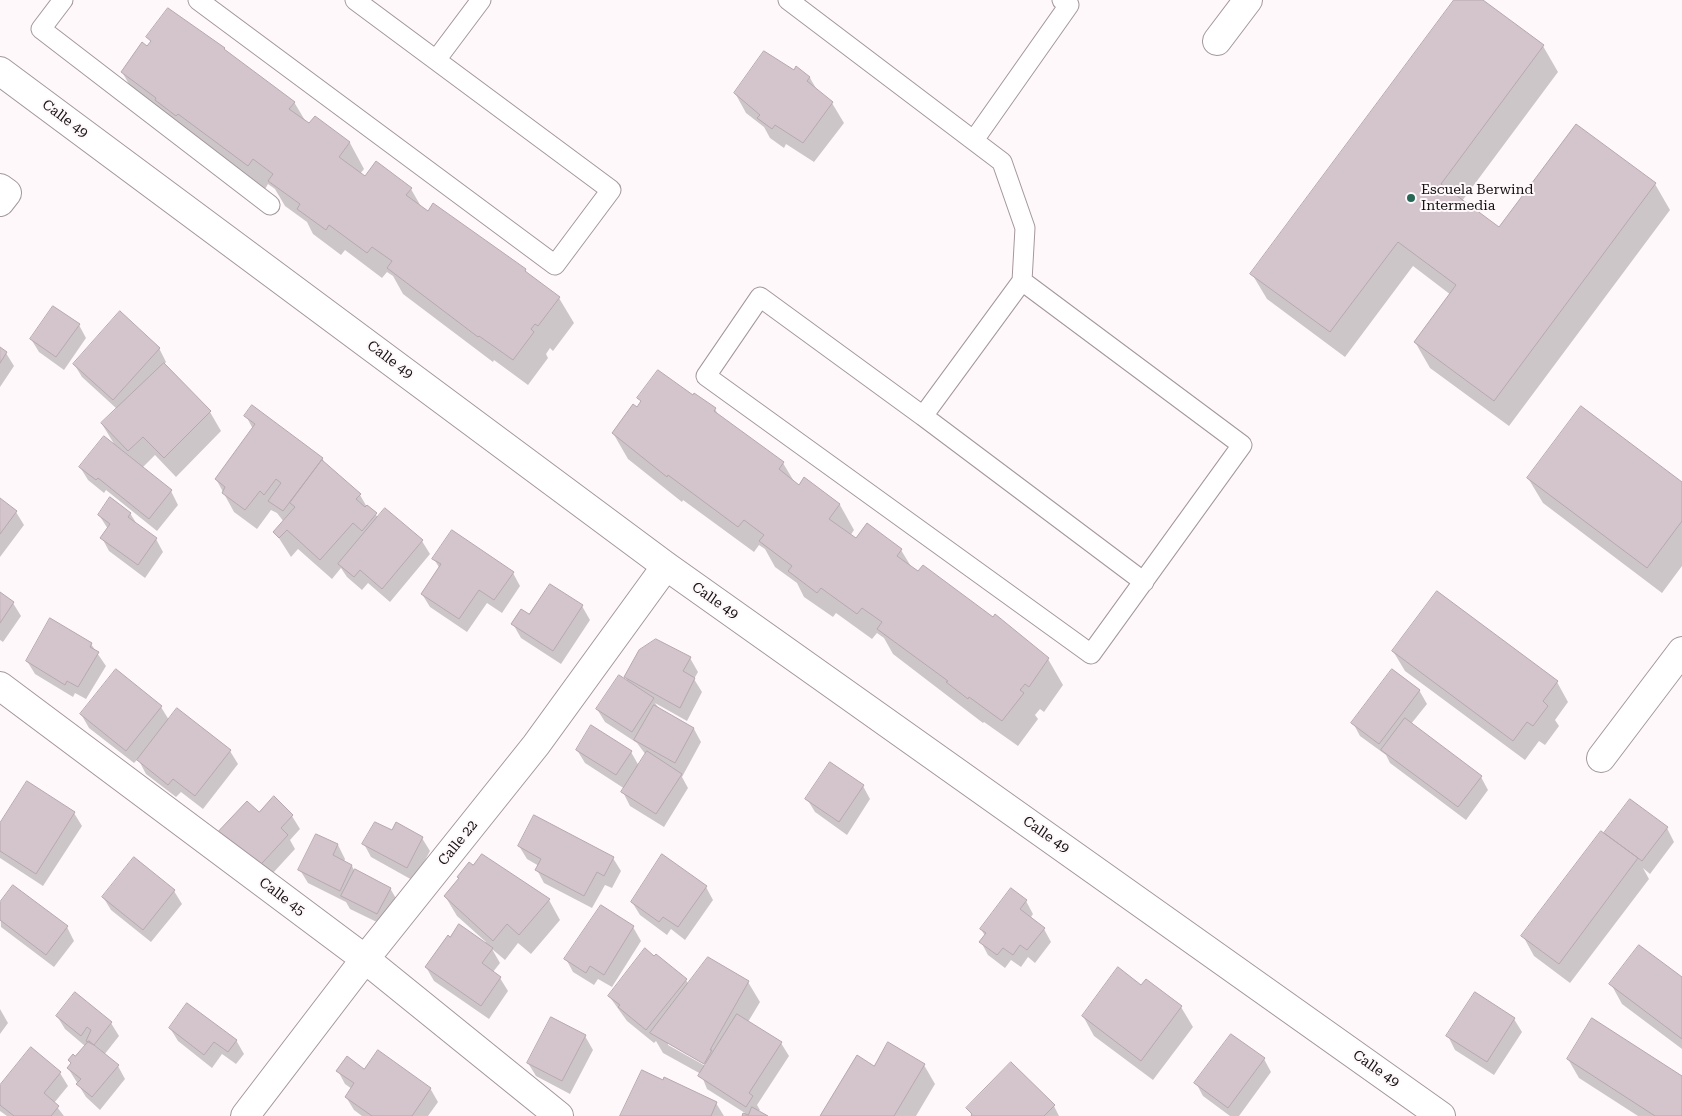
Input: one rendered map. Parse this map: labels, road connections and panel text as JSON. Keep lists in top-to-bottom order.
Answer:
{
  "streets": {
    "street": ["Calle 49", "Calle 22", "Calle 45"]
  },
  "crossings": [
    ["Calle 49", "Calle 22"],
    ["Calle 22", "Calle 45"]
  ],
  "places": ["Escuela Berwind Intermedia"]
}
